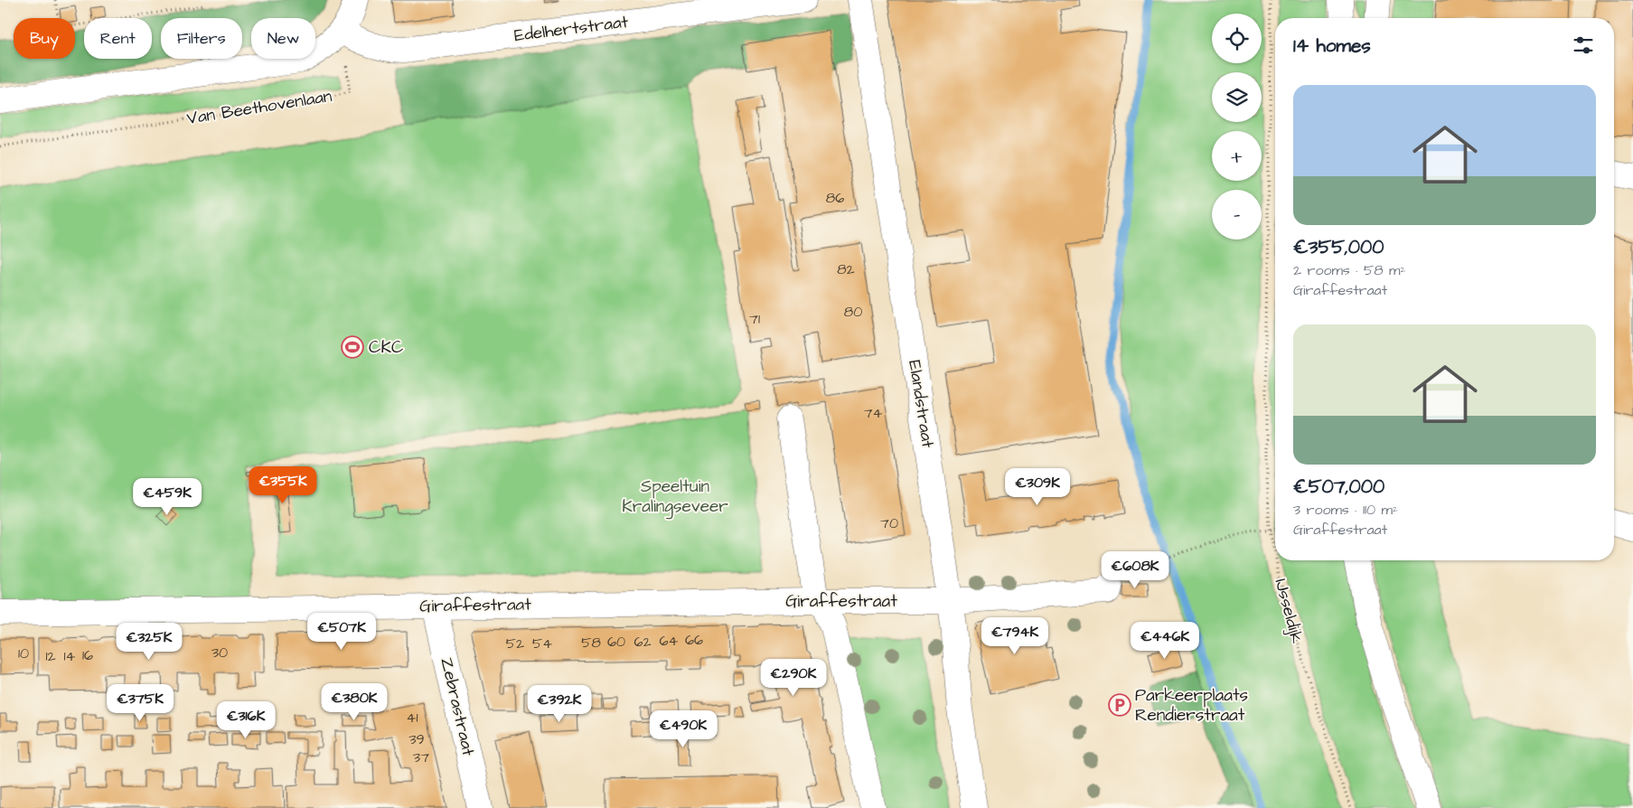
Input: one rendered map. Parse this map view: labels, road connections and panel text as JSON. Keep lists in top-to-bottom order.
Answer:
{
  "streets": {
    "street": [
      "Edelhertstraat",
      "Elandstraat",
      "Giraffestraat",
      "Zebrastraat"
    ],
    "path": ["Van Beethovenlaan", "IJsseldijk"]
  },
  "crossings": [
    ["Edelhertstraat", "Van Beethovenlaan"],
    ["Elandstraat", "Giraffestraat"],
    ["Giraffestraat", "Zebrastraat"]
  ],
  "parks": ["Speeltuin Kralingseveer"],
  "places": {
    "sports": ["CKC"],
    "parking": ["Parkeerplaats Rendierstraat"]
  },
  "house_numbers": [
    "86",
    "82",
    "80",
    "71",
    "74",
    "70",
    "66",
    "64",
    "60",
    "62",
    "58",
    "52",
    "54",
    "30",
    "10",
    "16",
    "12",
    "14",
    "41",
    "39",
    "37"
  ],
  "page": {
    "map_buttons": ["+", "−"],
    "chip": [
      "Buy",
      "Rent",
      "Filters",
      "New"
    ],
    "heading": "14 homes",
    "list": [
      {
        "name": "€355,000",
        "note": "2 rooms · 58 m² · Giraffestraat"
      },
      {
        "name": "€507,000",
        "note": "3 rooms · 110 m² · Giraffestraat"
      }
    ],
    "price": [
      "€355K",
      "€309K",
      "€459K",
      "€608K",
      "€507K",
      "€794K",
      "€446K",
      "€325K",
      "€290K",
      "€380K",
      "€375K",
      "€392K",
      "€316K",
      "€490K"
    ]
  }
}
